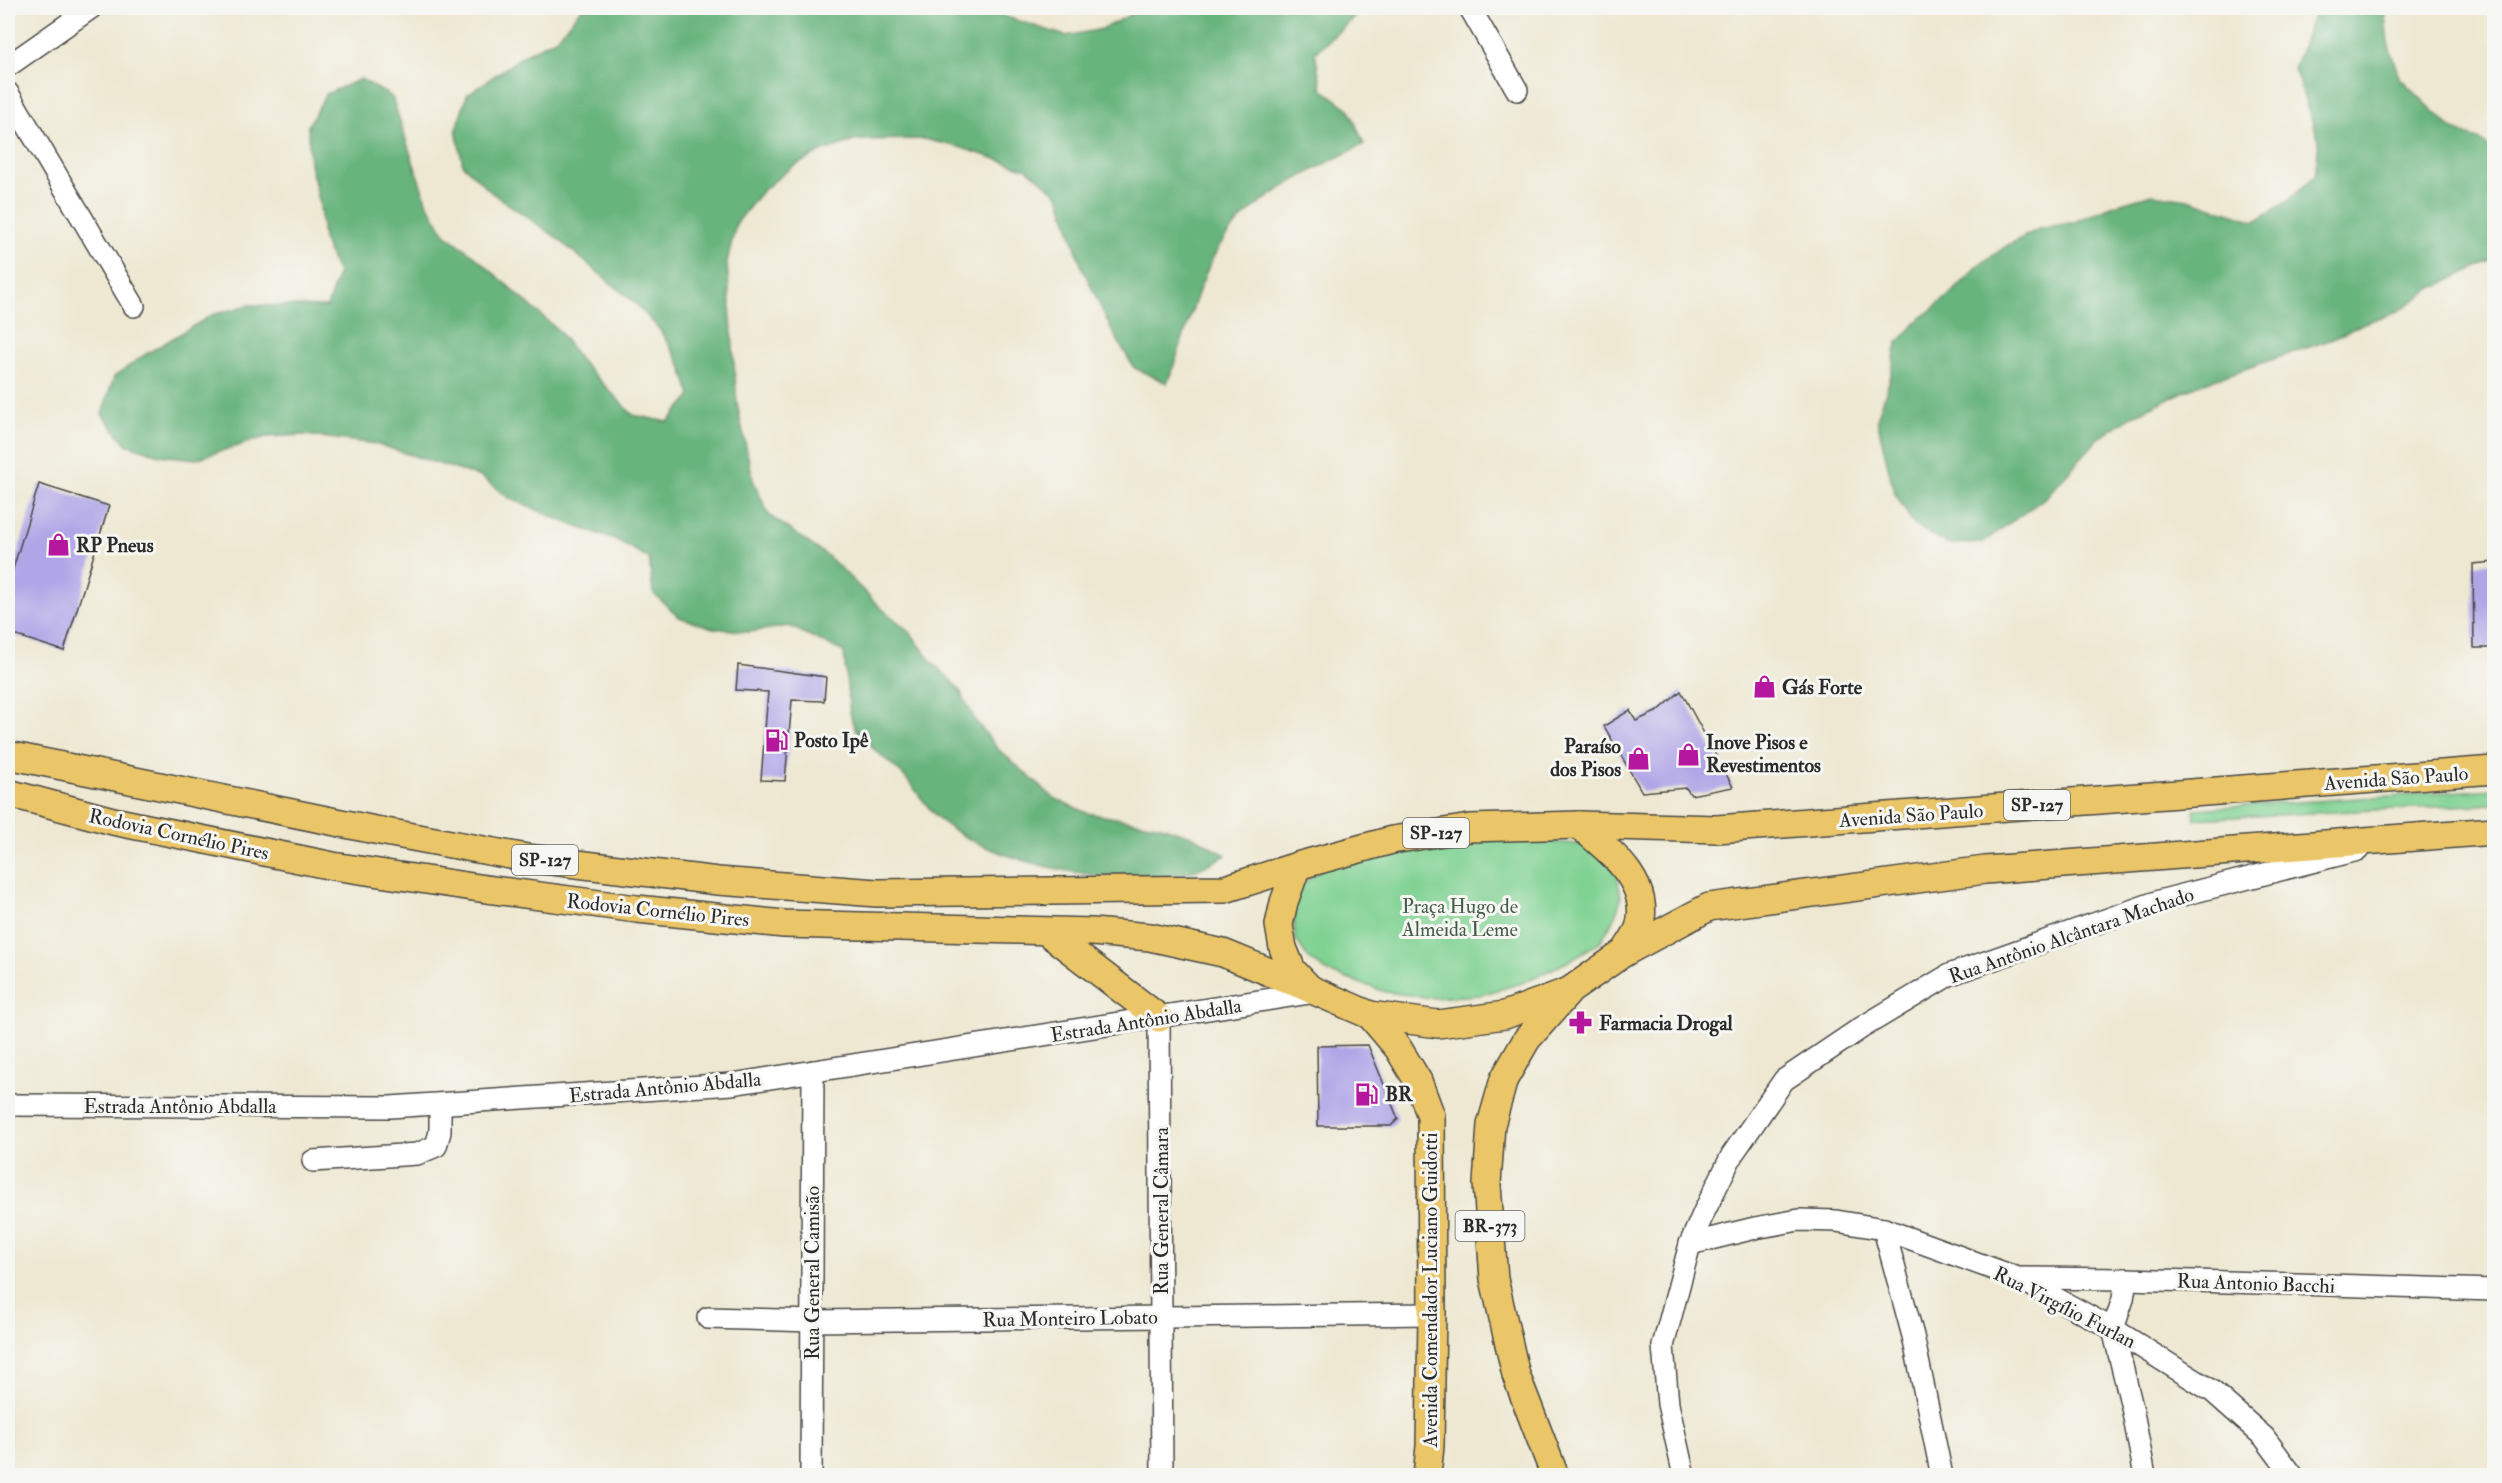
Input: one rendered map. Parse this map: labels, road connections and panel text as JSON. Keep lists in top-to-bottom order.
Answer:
{
  "streets": {
    "main road": [
      "Avenida São Paulo",
      "SP-127",
      "Rodovia Cornélio Pires",
      "BR-373",
      "Avenida Comendador Luciano Guidotti"
    ],
    "street": [
      "Rua Antônio Alcântara Machado",
      "Estrada Antônio Abdalla",
      "Rua General Câmara",
      "Rua General Camisão",
      "Rua Antonio Bacchi",
      "Rua Virgílio Furlan",
      "Rua Monteiro Lobato"
    ]
  },
  "crossings": [
    ["Avenida São Paulo", "SP-127"],
    ["SP-127", "Rodovia Cornélio Pires"],
    ["SP-127", "Rua Antônio Alcântara Machado"],
    ["SP-127", "Estrada Antônio Abdalla"],
    ["SP-127", "BR-373"],
    ["SP-127", "Avenida Comendador Luciano Guidotti"],
    ["Rodovia Cornélio Pires", "Estrada Antônio Abdalla"],
    ["Rua Antônio Alcântara Machado", "Rua Virgílio Furlan"],
    ["Estrada Antônio Abdalla", "Rua General Câmara"],
    ["Estrada Antônio Abdalla", "Rua General Camisão"],
    ["Rua General Câmara", "Rua Monteiro Lobato"],
    ["Rua General Camisão", "Rua Monteiro Lobato"],
    ["Rua Antonio Bacchi", "Rua Virgílio Furlan"],
    ["Avenida Comendador Luciano Guidotti", "Rua Monteiro Lobato"]
  ],
  "parks": ["Praça Hugo de Almeida Leme"],
  "places": {
    "shop": [
      "RP Pneus",
      "Gás Forte",
      "Inove Pisos e Revestimentos",
      "Paraíso dos Pisos"
    ],
    "fuel station": ["Posto Ipê", "BR"],
    "pharmacy": ["Farmacia Drogal"]
  }
}
